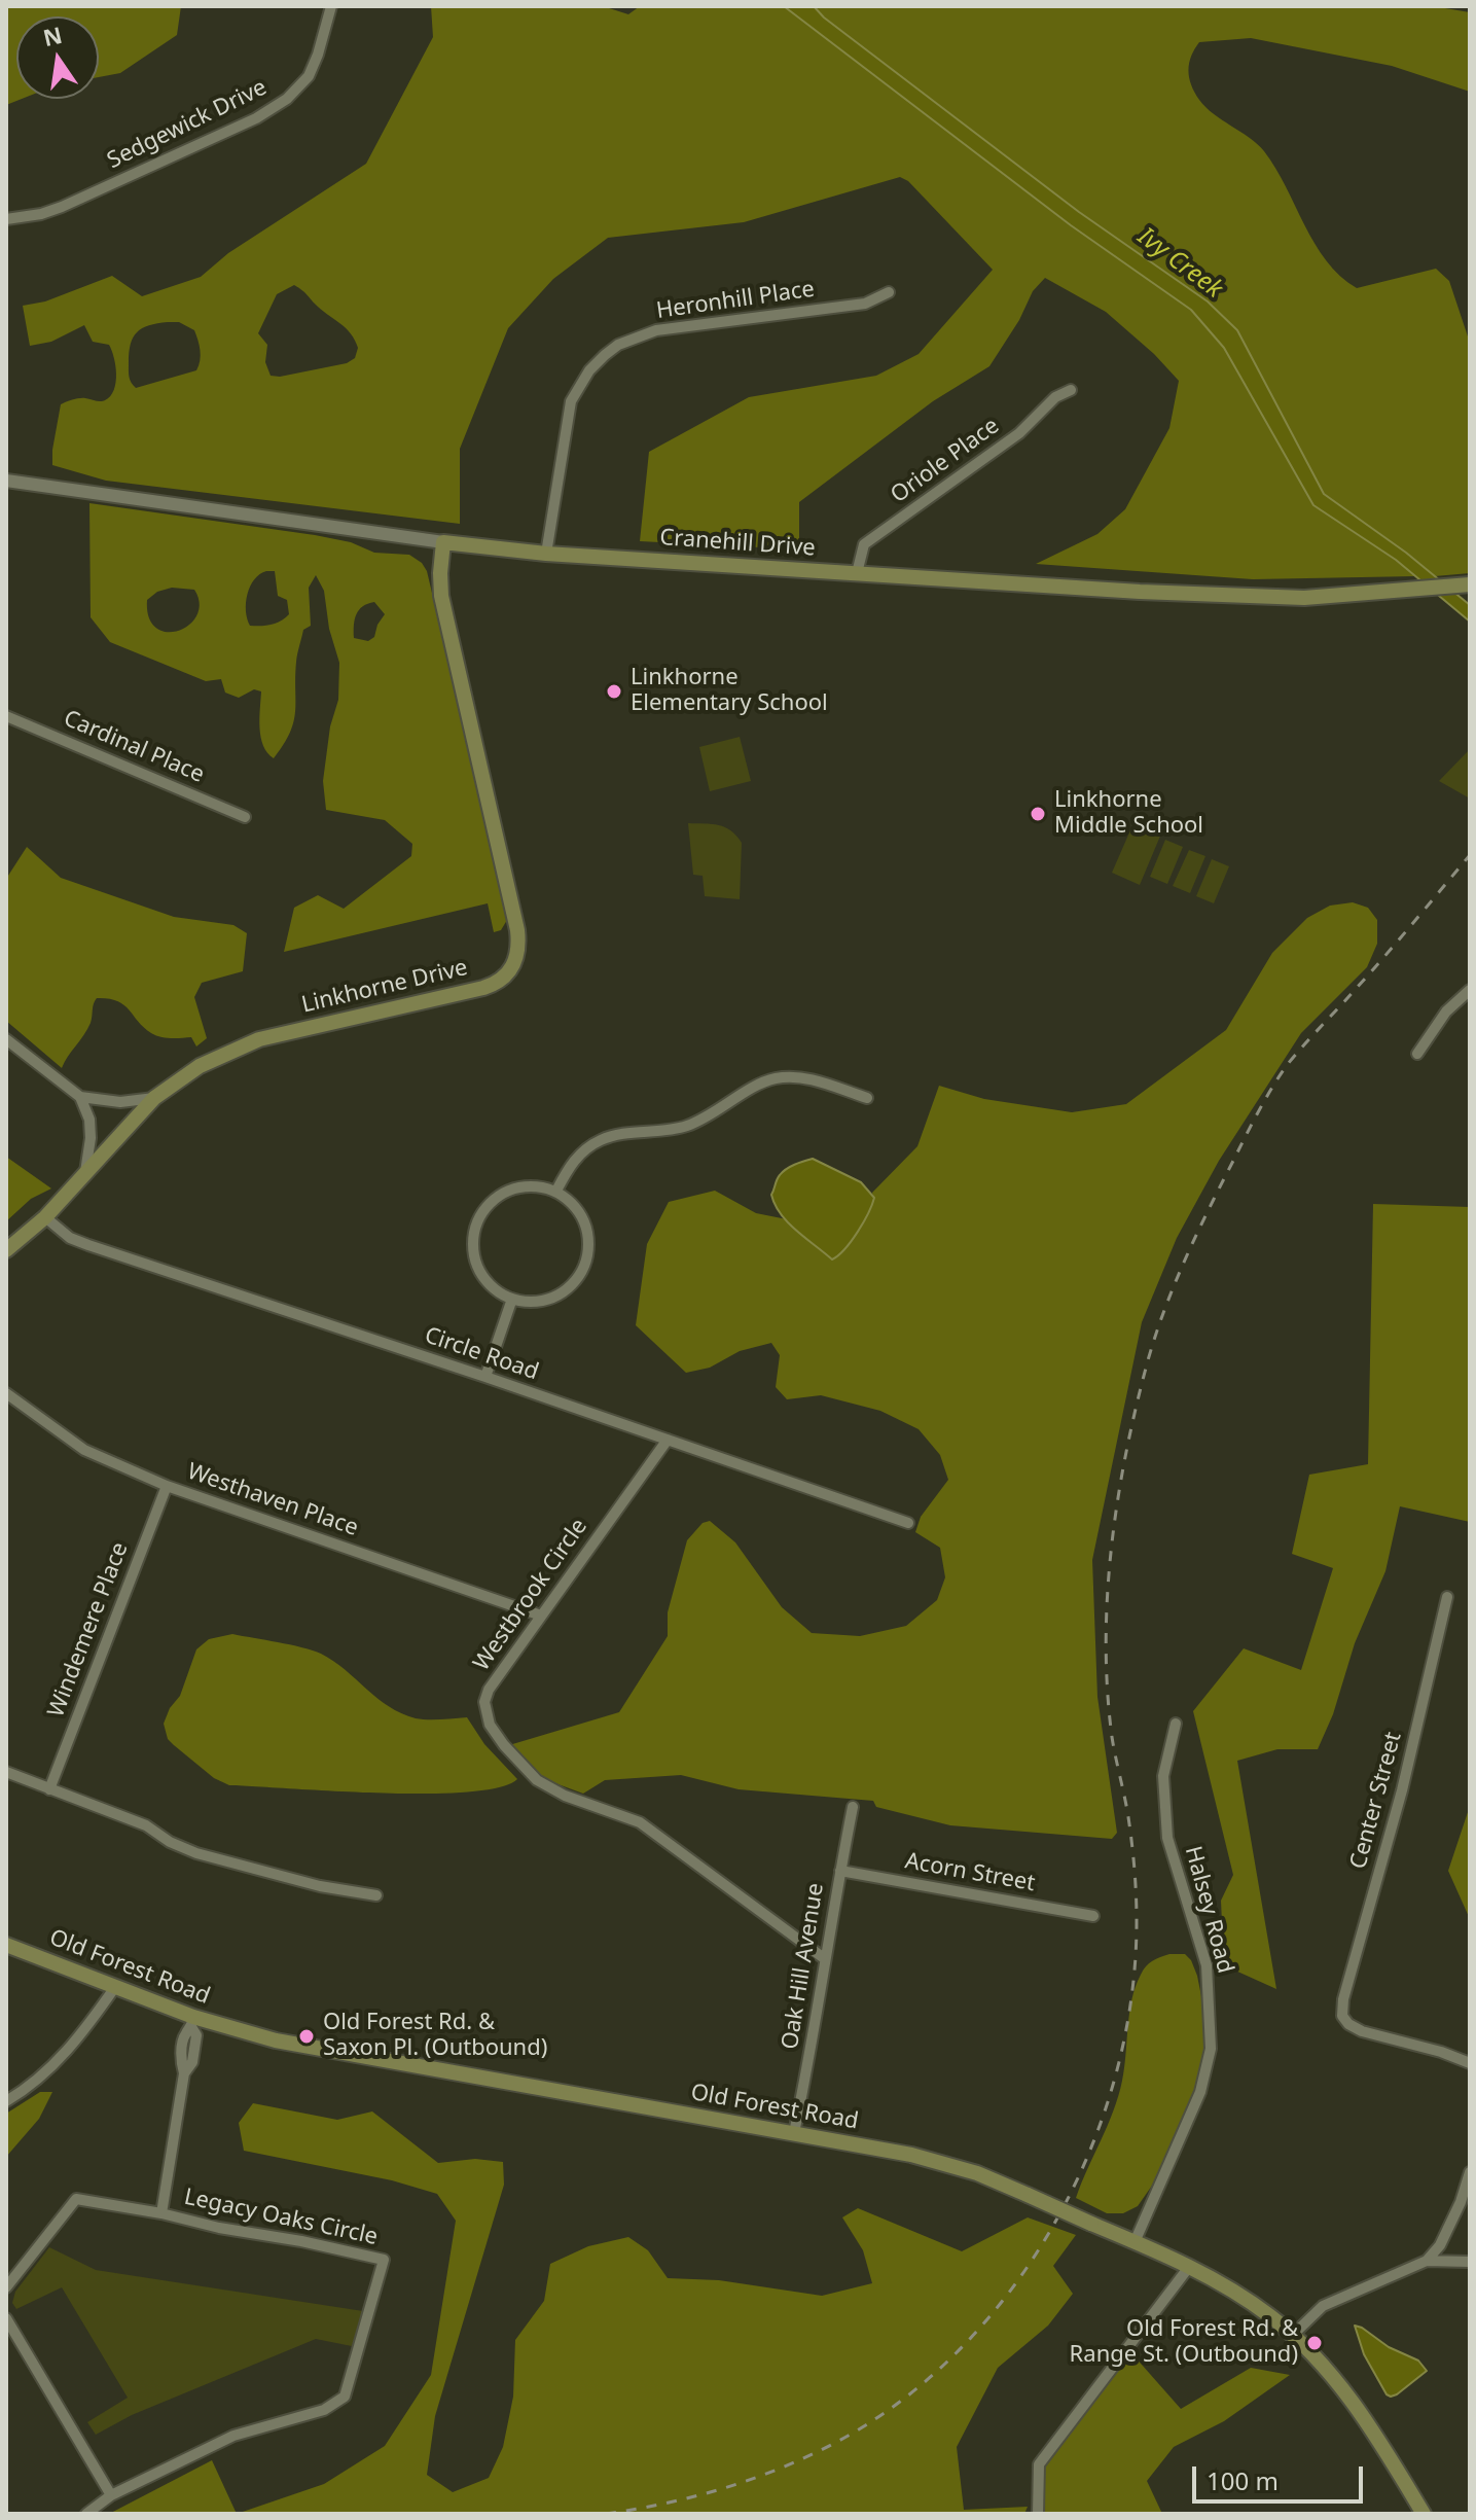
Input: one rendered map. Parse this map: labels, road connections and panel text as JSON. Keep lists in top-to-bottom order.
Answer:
{
  "streets": {
    "main road": ["Cranehill Drive", "Linkhorne Drive", "Old Forest Road"],
    "street": [
      "Sedgewick Drive",
      "Heronhill Place",
      "Oriole Place",
      "Cardinal Place",
      "Circle Road",
      "Westhaven Place",
      "Westbrook Circle",
      "Windemere Place",
      "Center Street",
      "Acorn Street",
      "Halsey Road",
      "Oak Hill Avenue",
      "Legacy Oaks Circle"
    ]
  },
  "crossings": [
    ["Heronhill Place", "Cranehill Drive"],
    ["Oriole Place", "Cranehill Drive"],
    ["Cranehill Drive", "Linkhorne Drive"],
    ["Linkhorne Drive", "Circle Road"],
    ["Circle Road", "Westbrook Circle"],
    ["Westhaven Place", "Westbrook Circle"],
    ["Westhaven Place", "Windemere Place"],
    ["Westbrook Circle", "Oak Hill Avenue"],
    ["Acorn Street", "Oak Hill Avenue"],
    ["Halsey Road", "Old Forest Road"],
    ["Oak Hill Avenue", "Old Forest Road"]
  ],
  "water": ["Ivy Creek"],
  "places": [
    "Linkhorne Elementary School",
    "Linkhorne Middle School",
    "Old Forest Rd. & Saxon Pl. (Outbound)",
    "Old Forest Rd. & Range St. (Outbound)"
  ],
  "scale_bar": "100 m",
  "north": "top"
}
